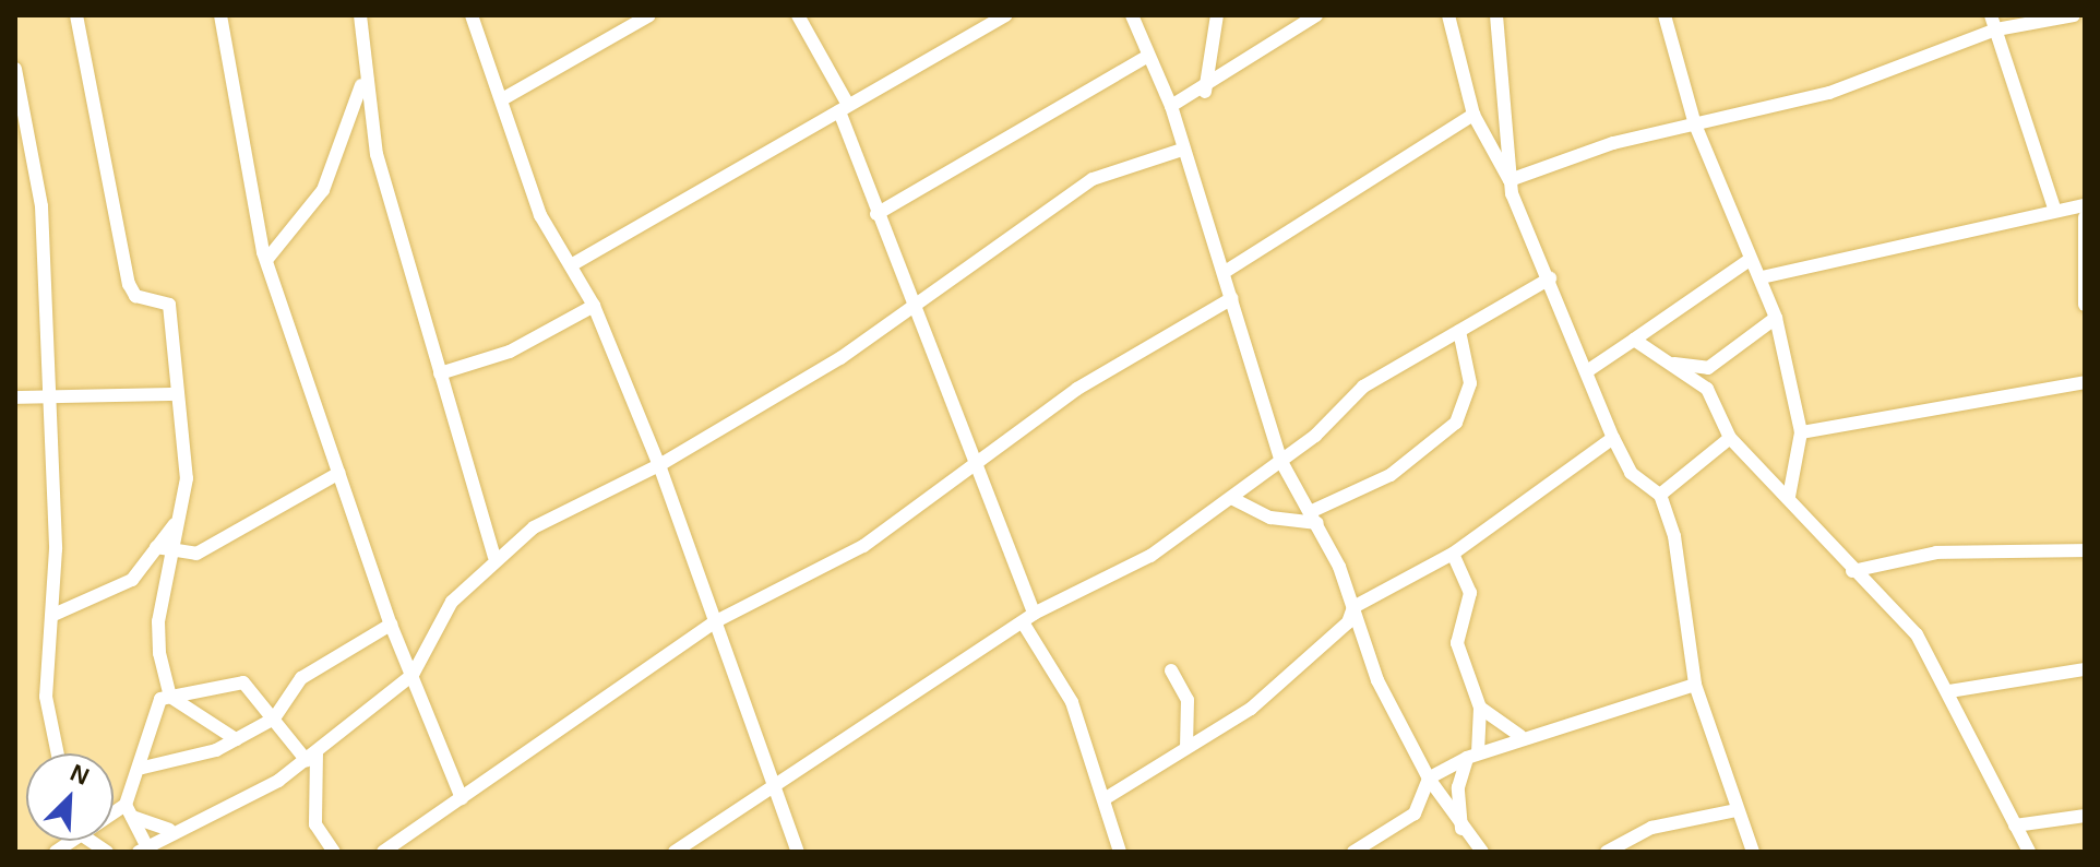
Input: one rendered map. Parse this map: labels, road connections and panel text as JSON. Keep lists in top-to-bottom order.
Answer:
{
  "north": "top right"
}
